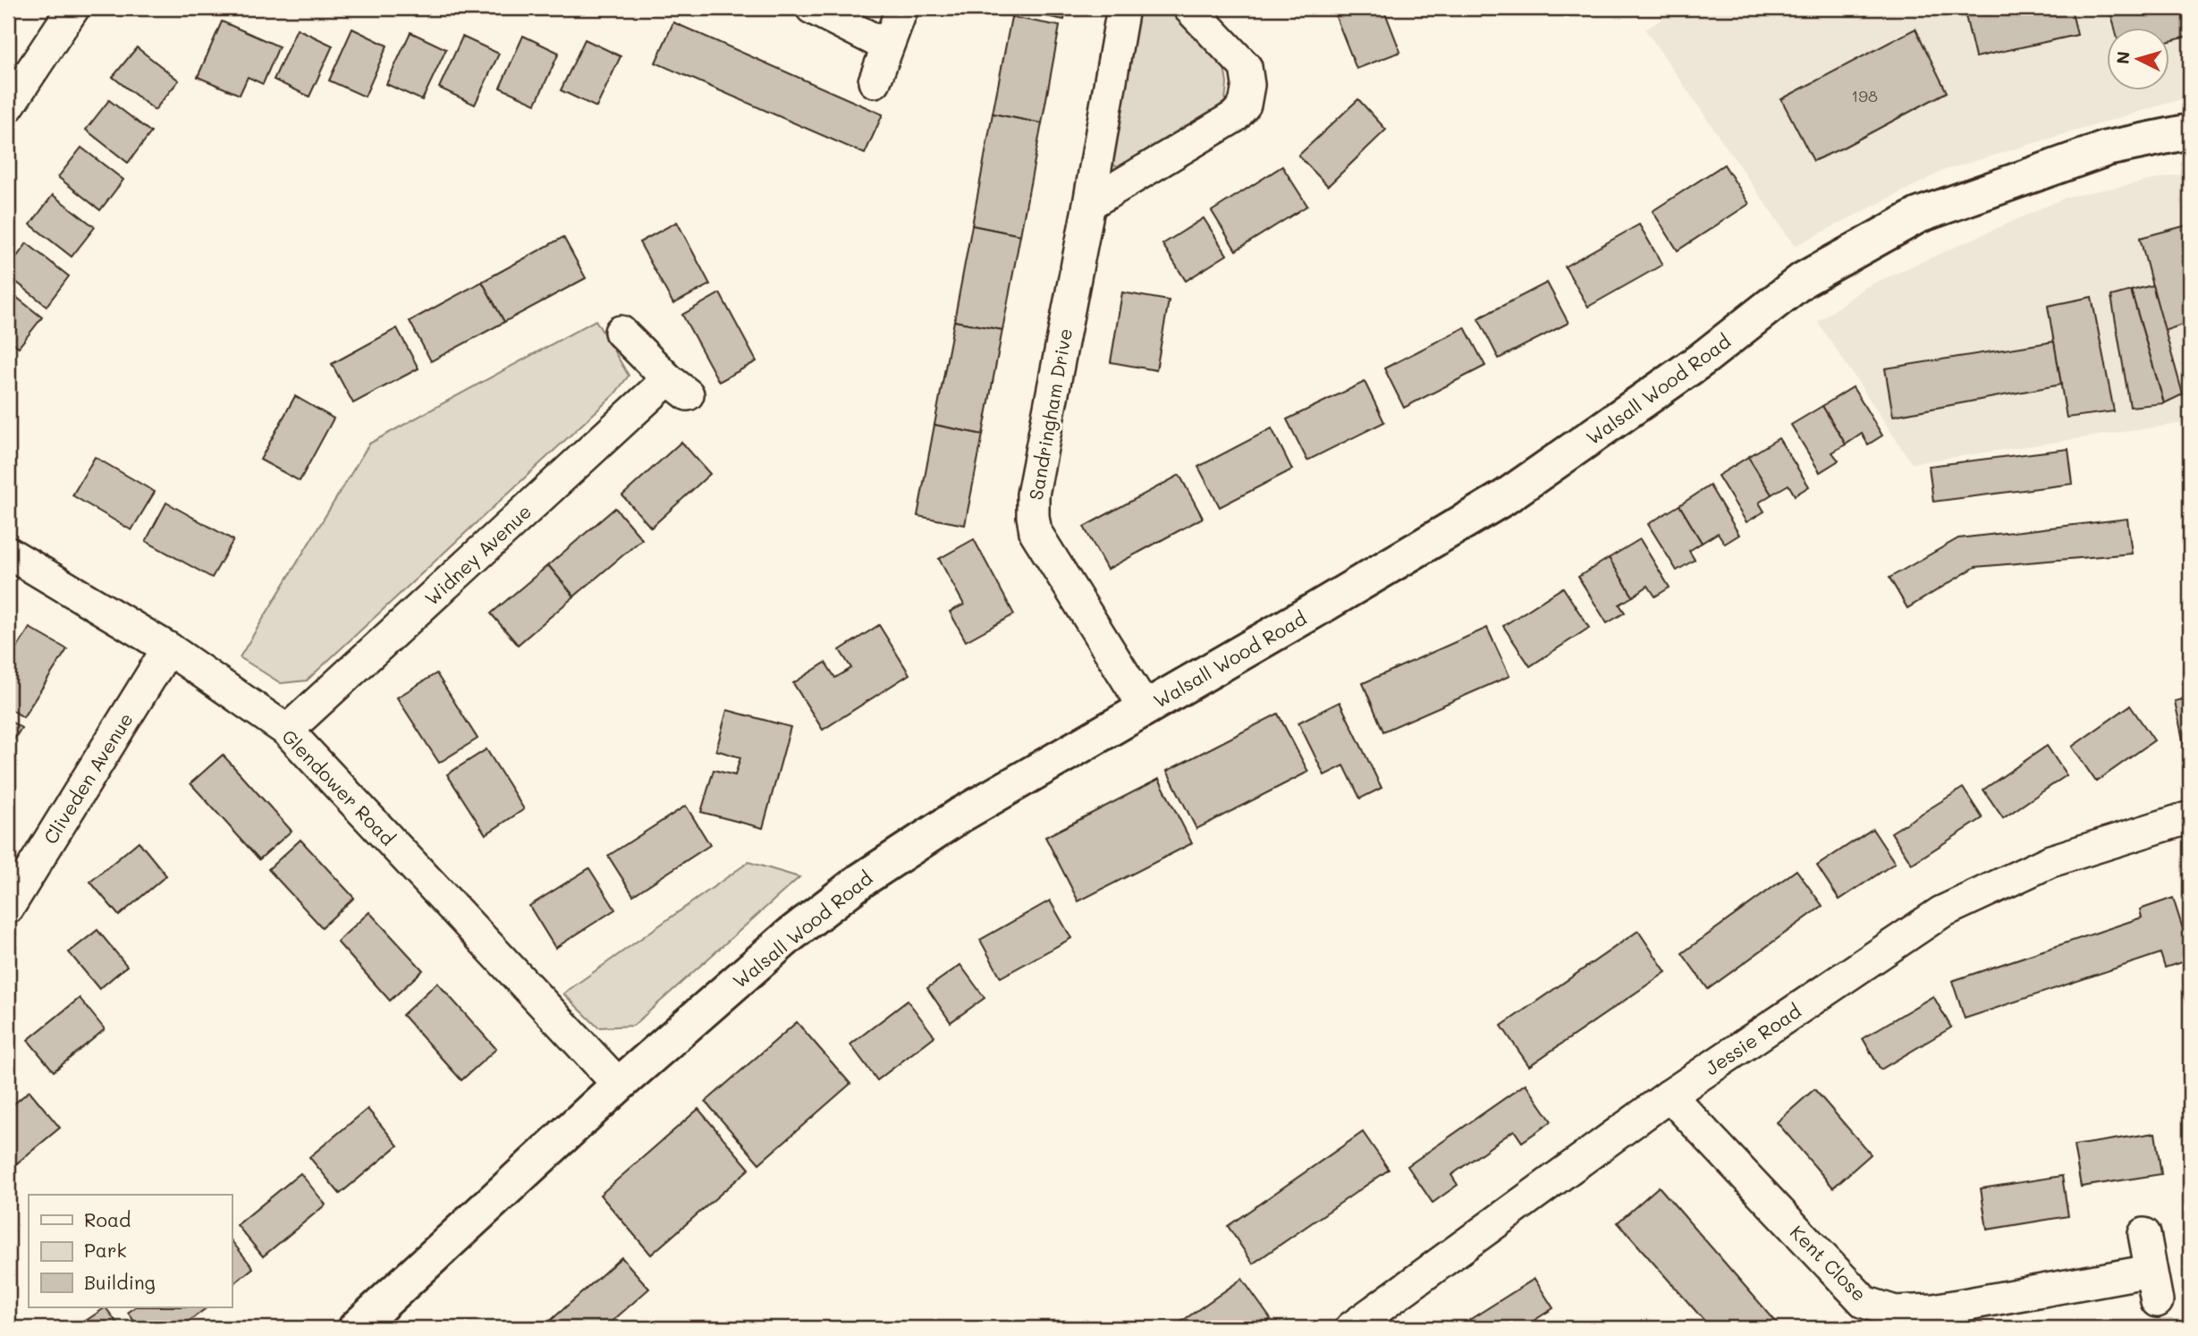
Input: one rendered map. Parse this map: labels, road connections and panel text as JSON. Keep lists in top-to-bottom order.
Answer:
{
  "streets": {
    "street": [
      "Walsall Wood Road",
      "Sandringham Drive",
      "Widney Avenue",
      "Cliveden Avenue",
      "Glendower Road",
      "Jessie Road",
      "Kent Close"
    ]
  },
  "crossings": [
    ["Walsall Wood Road", "Sandringham Drive"],
    ["Walsall Wood Road", "Glendower Road"],
    ["Widney Avenue", "Glendower Road"],
    ["Cliveden Avenue", "Glendower Road"],
    ["Jessie Road", "Kent Close"]
  ],
  "house_numbers": ["198"],
  "legend": ["Road", "Park", "Building"],
  "north": "left"
}
